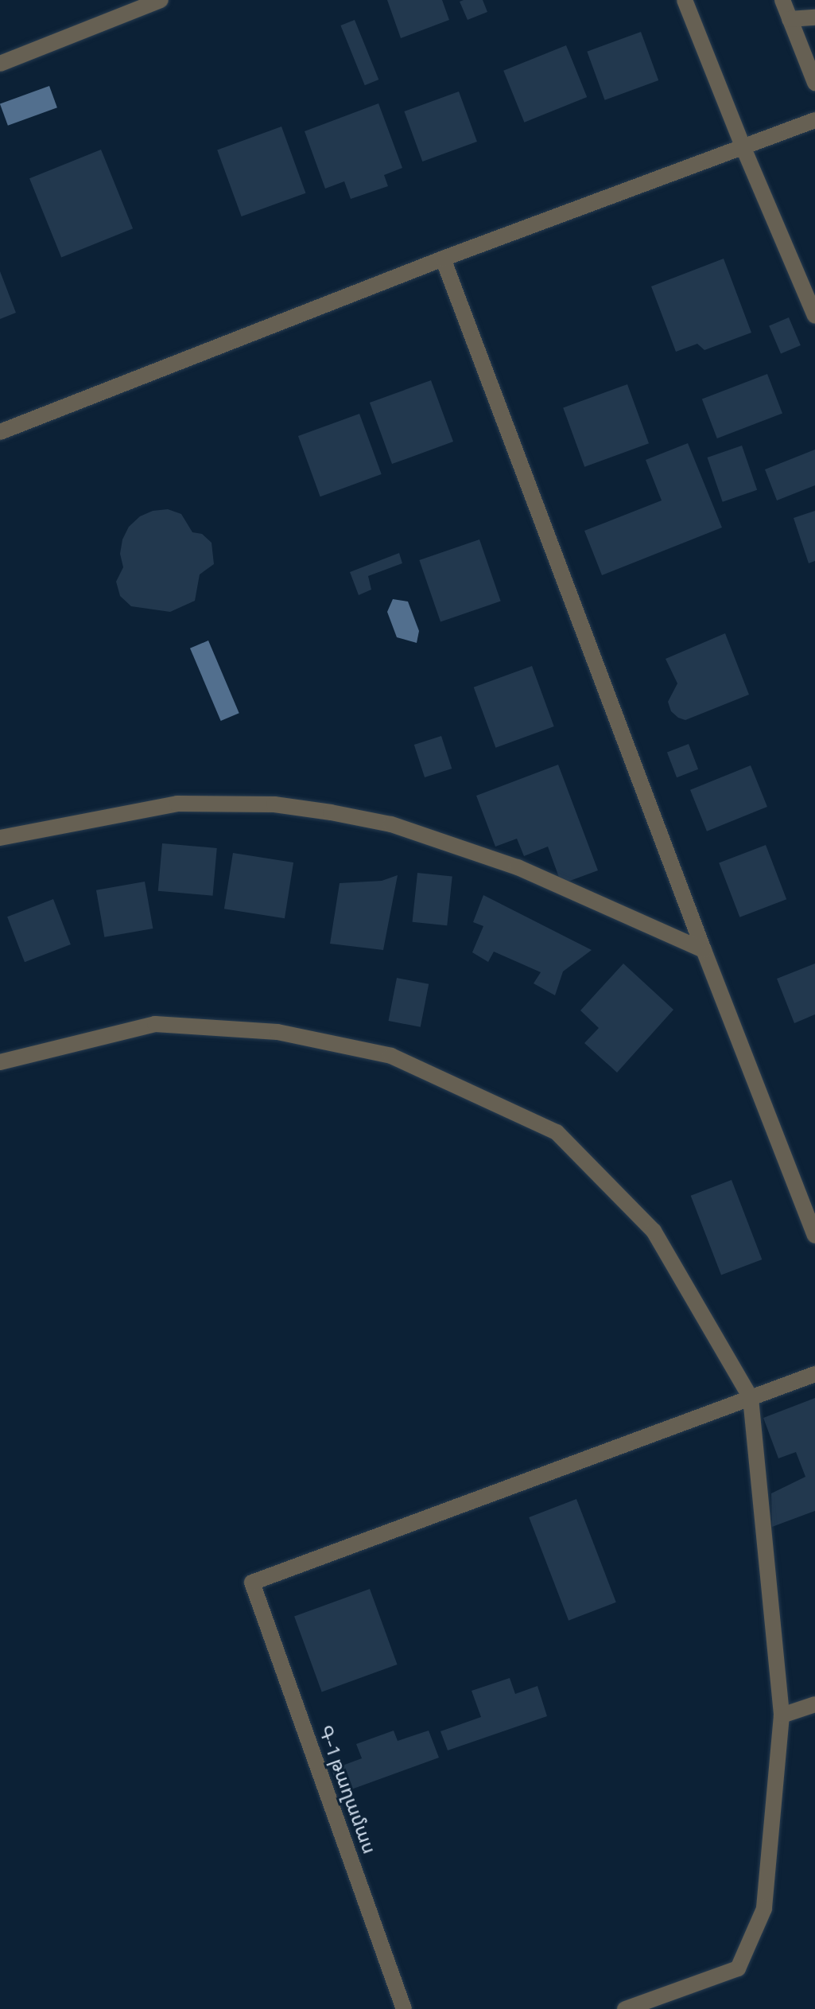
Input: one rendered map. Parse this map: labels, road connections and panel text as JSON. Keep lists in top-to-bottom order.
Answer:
{
  "streets": {
    "street": ["Գ-1 թաղամաս"]
  }
}
